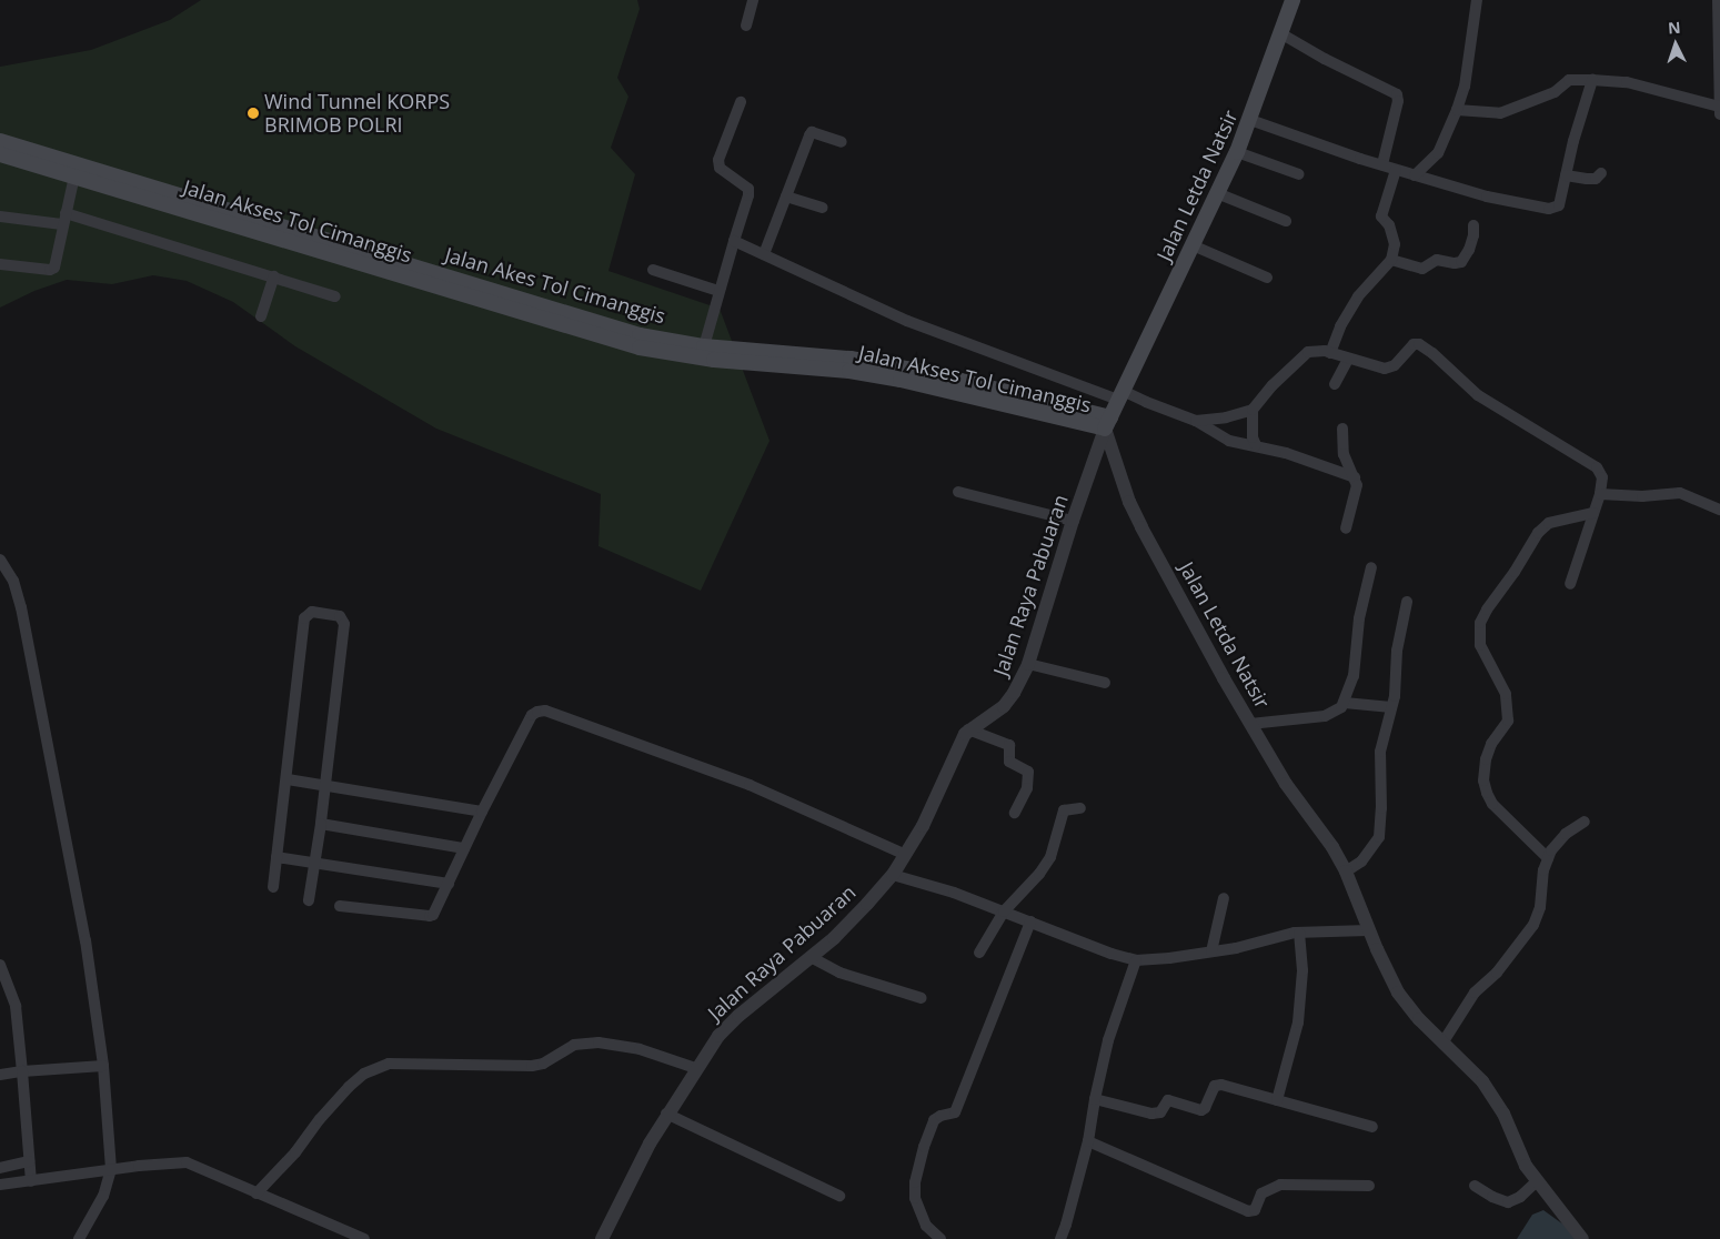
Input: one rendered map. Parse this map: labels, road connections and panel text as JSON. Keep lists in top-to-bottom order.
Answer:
{
  "streets": {
    "main road": ["Jalan Letda Natsir", "Jalan Akses Tol Cimanggis", "Jalan Akes Tol Cimanggis"],
    "street": ["Jalan Raya Pabuaran"]
  },
  "crossings": [
    ["Jalan Letda Natsir", "Jalan Akses Tol Cimanggis"],
    ["Jalan Letda Natsir", "Jalan Akes Tol Cimanggis"],
    ["Jalan Letda Natsir", "Jalan Raya Pabuaran"],
    ["Jalan Akses Tol Cimanggis", "Jalan Akes Tol Cimanggis"],
    ["Jalan Akses Tol Cimanggis", "Jalan Raya Pabuaran"],
    ["Jalan Akes Tol Cimanggis", "Jalan Raya Pabuaran"]
  ],
  "places": ["Wind Tunnel KORPS BRIMOB POLRI"],
  "north": "top"
}
